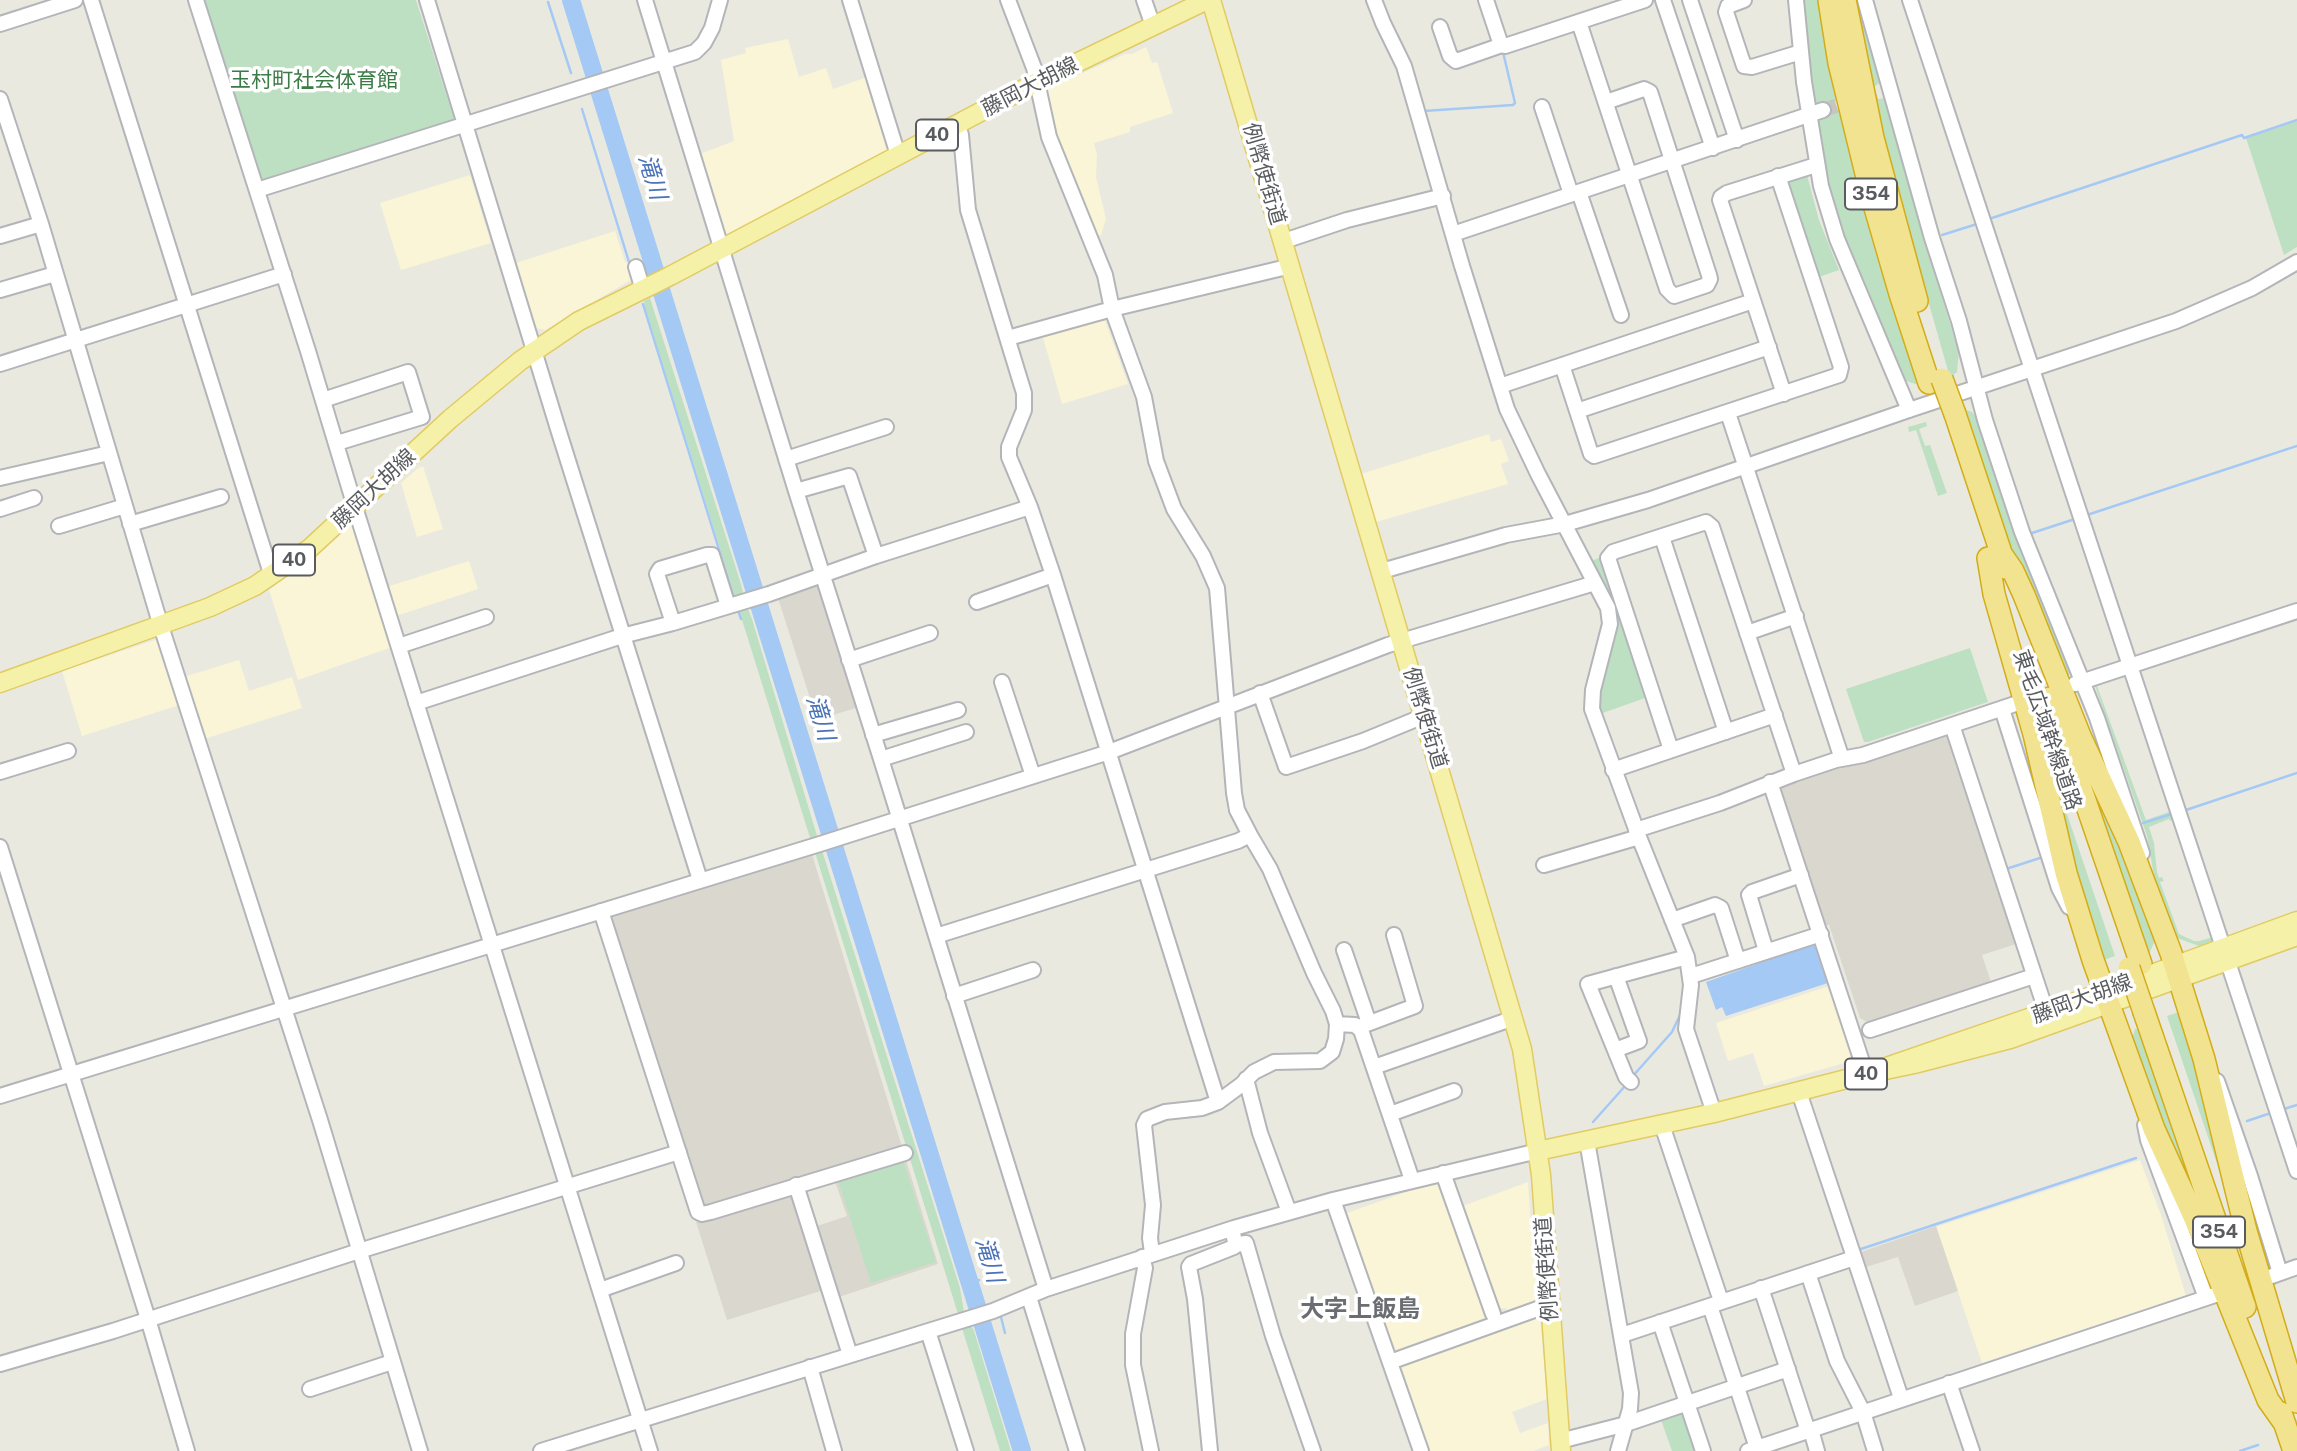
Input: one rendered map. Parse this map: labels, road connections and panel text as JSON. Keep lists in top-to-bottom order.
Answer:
{
  "streets": {
    "highway": ["354", "東毛広域幹線道路"],
    "main road": ["藤岡大胡線", "40", "例幣使街道"]
  },
  "crossings": [
    ["藤岡大胡線", "例幣使街道"],
    ["藤岡大胡線", "354"],
    ["354", "東毛広域幹線道路"]
  ],
  "districts": ["大字上飯島"],
  "water": ["滝川"],
  "parks": ["玉村町社会体育館"]
}
